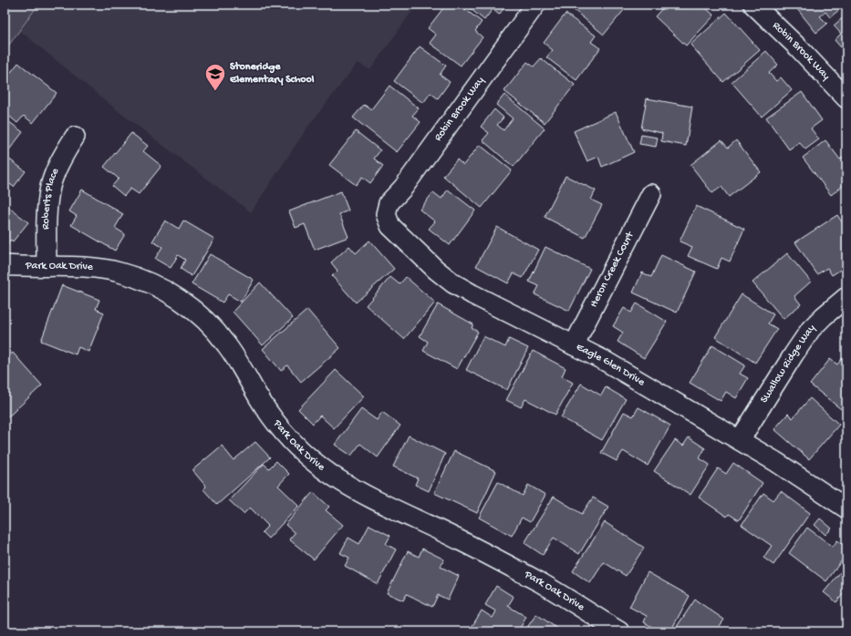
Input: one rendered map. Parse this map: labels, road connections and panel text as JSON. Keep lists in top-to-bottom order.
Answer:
{
  "streets": {
    "street": [
      "Robin Brook Way",
      "Roberts Place",
      "Park Oak Drive",
      "Heron Creek Court",
      "Swallow Ridge Way",
      "Eagle Glen Drive"
    ]
  },
  "crossings": [
    ["Robin Brook Way", "Eagle Glen Drive"],
    ["Roberts Place", "Park Oak Drive"],
    ["Heron Creek Court", "Eagle Glen Drive"],
    ["Swallow Ridge Way", "Eagle Glen Drive"]
  ],
  "places": {
    "school or university": ["Stoneridge Elementary School"]
  }
}
